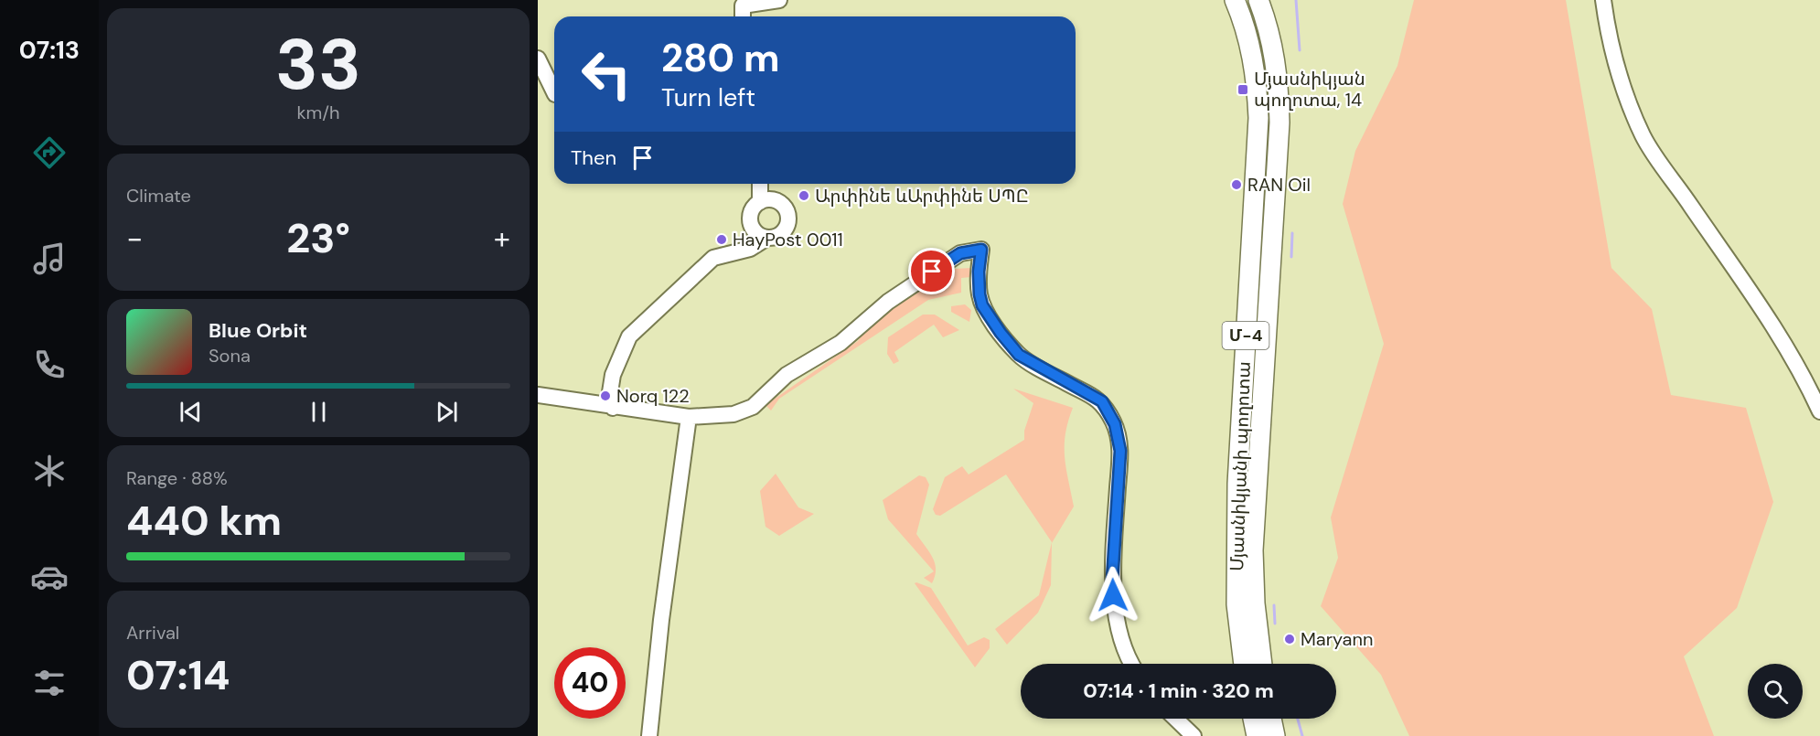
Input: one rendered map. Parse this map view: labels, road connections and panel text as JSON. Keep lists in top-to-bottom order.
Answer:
{
  "streets": {
    "highway": ["Մ-4", "Մյասնիկյանի պողոտա"]
  },
  "places": {
    "transit": ["Մյասնիկյան պողոտա, 14"],
    "other": [
      "RAN Oil",
      "Արփինե ևԱրփինե ՍՊԸ",
      "HayPost 0011",
      "Norq 122",
      "Maryann"
    ]
  },
  "page": {
    "tabs": "07:13",
    "tile": [
      ["33", "km/h"],
      "Climate",
      ["Range · 88%", "440 km"],
      ["Arrival", "07:14"]
    ],
    "turn": ["280 m", "Turn left"],
    "then": "Then",
    "heat": ["−", "23°", "+"],
    "song": ["Blue Orbit", "Sona"],
    "limit": "40",
    "trip": "07:14 · 1 min · 320 m"
  }
}
